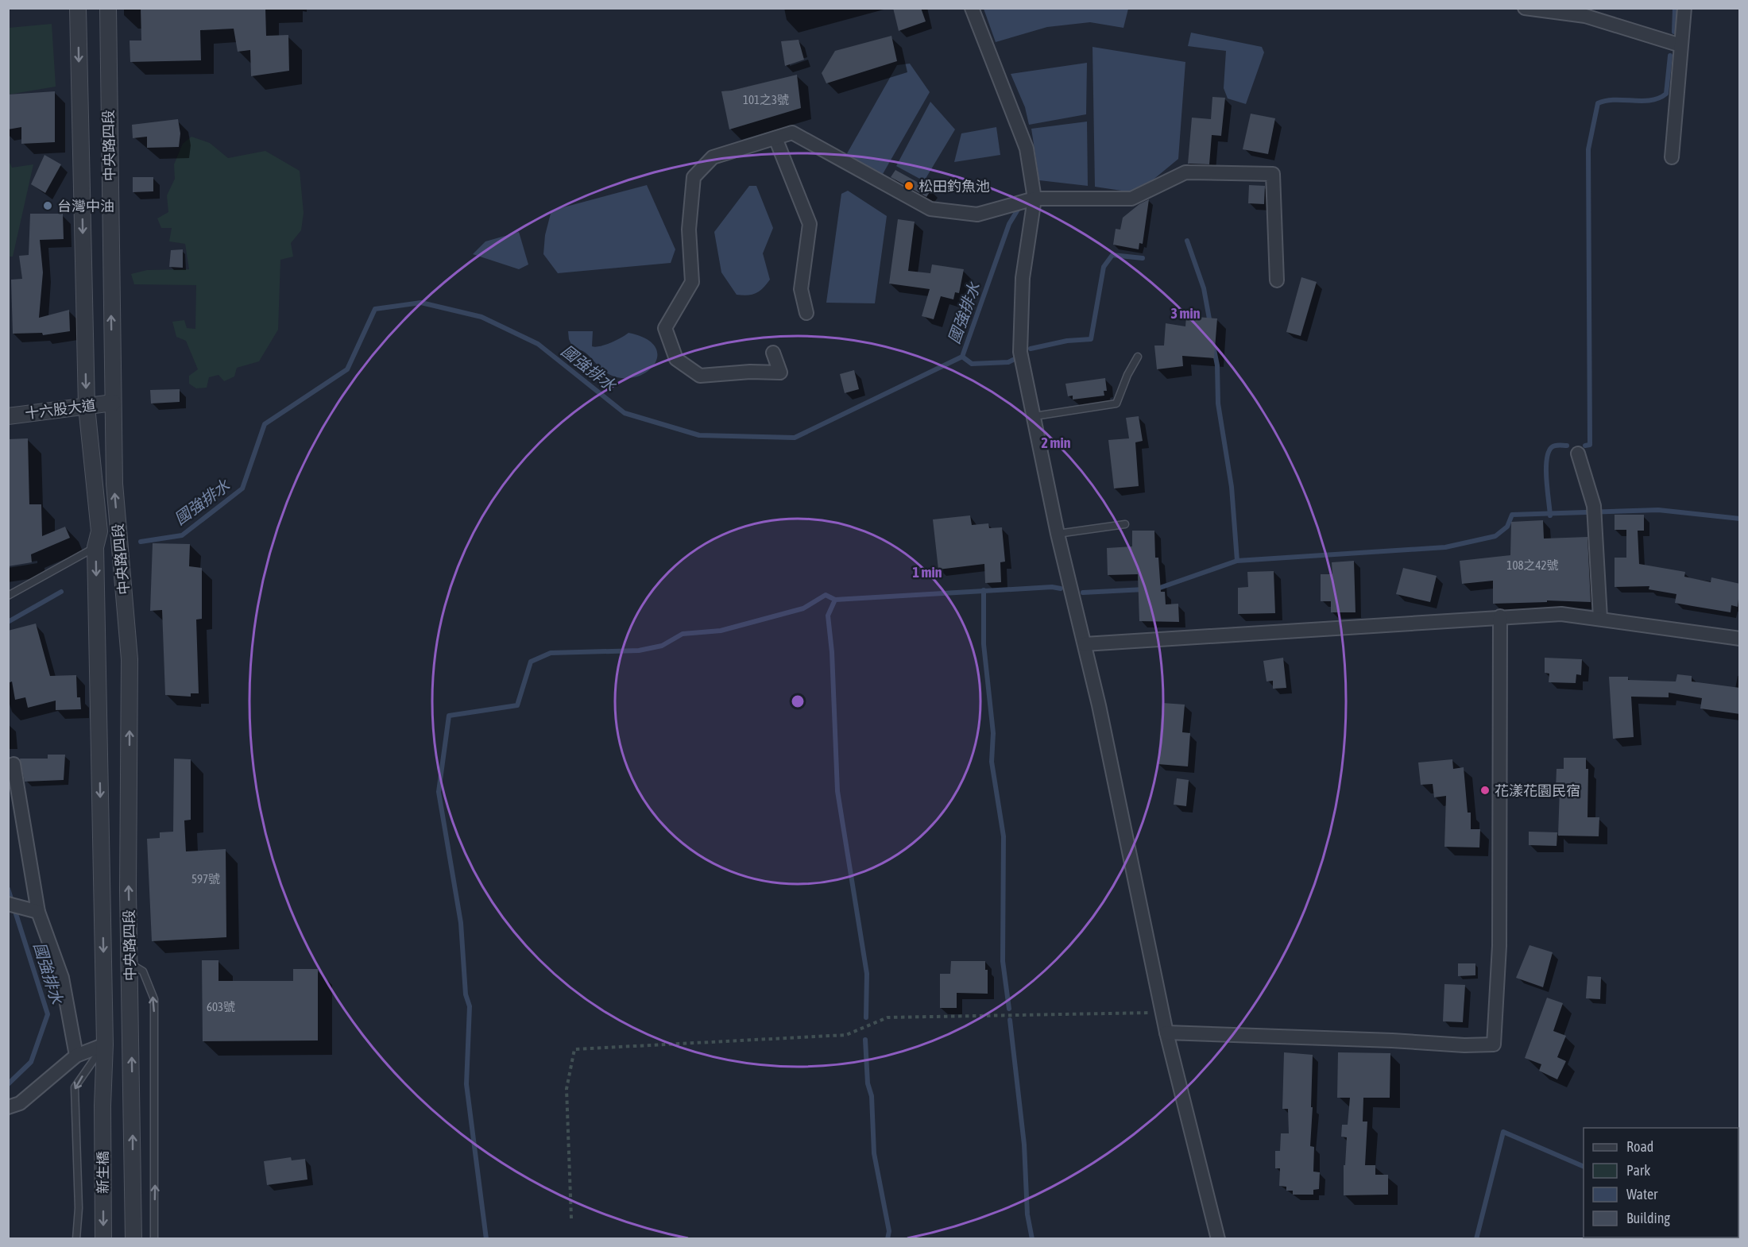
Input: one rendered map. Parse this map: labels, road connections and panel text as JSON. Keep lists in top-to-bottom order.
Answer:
{
  "streets": {
    "street": ["中央路四段", "十六股大道", "新生橋"]
  },
  "crossings": [
    ["中央路四段", "十六股大道"],
    ["中央路四段", "新生橋"]
  ],
  "one_way": ["新生橋"],
  "water": ["國強排水"],
  "places": ["松田釣魚池", "台灣中油", "花漾花園民宿"],
  "house_numbers": [
    "101之3號",
    "108之42號",
    "597號",
    "603號"
  ],
  "legend": [
    "Road",
    "Park",
    "Water",
    "Building"
  ],
  "rings": ["3 min", "2 min", "1 min"]
}
